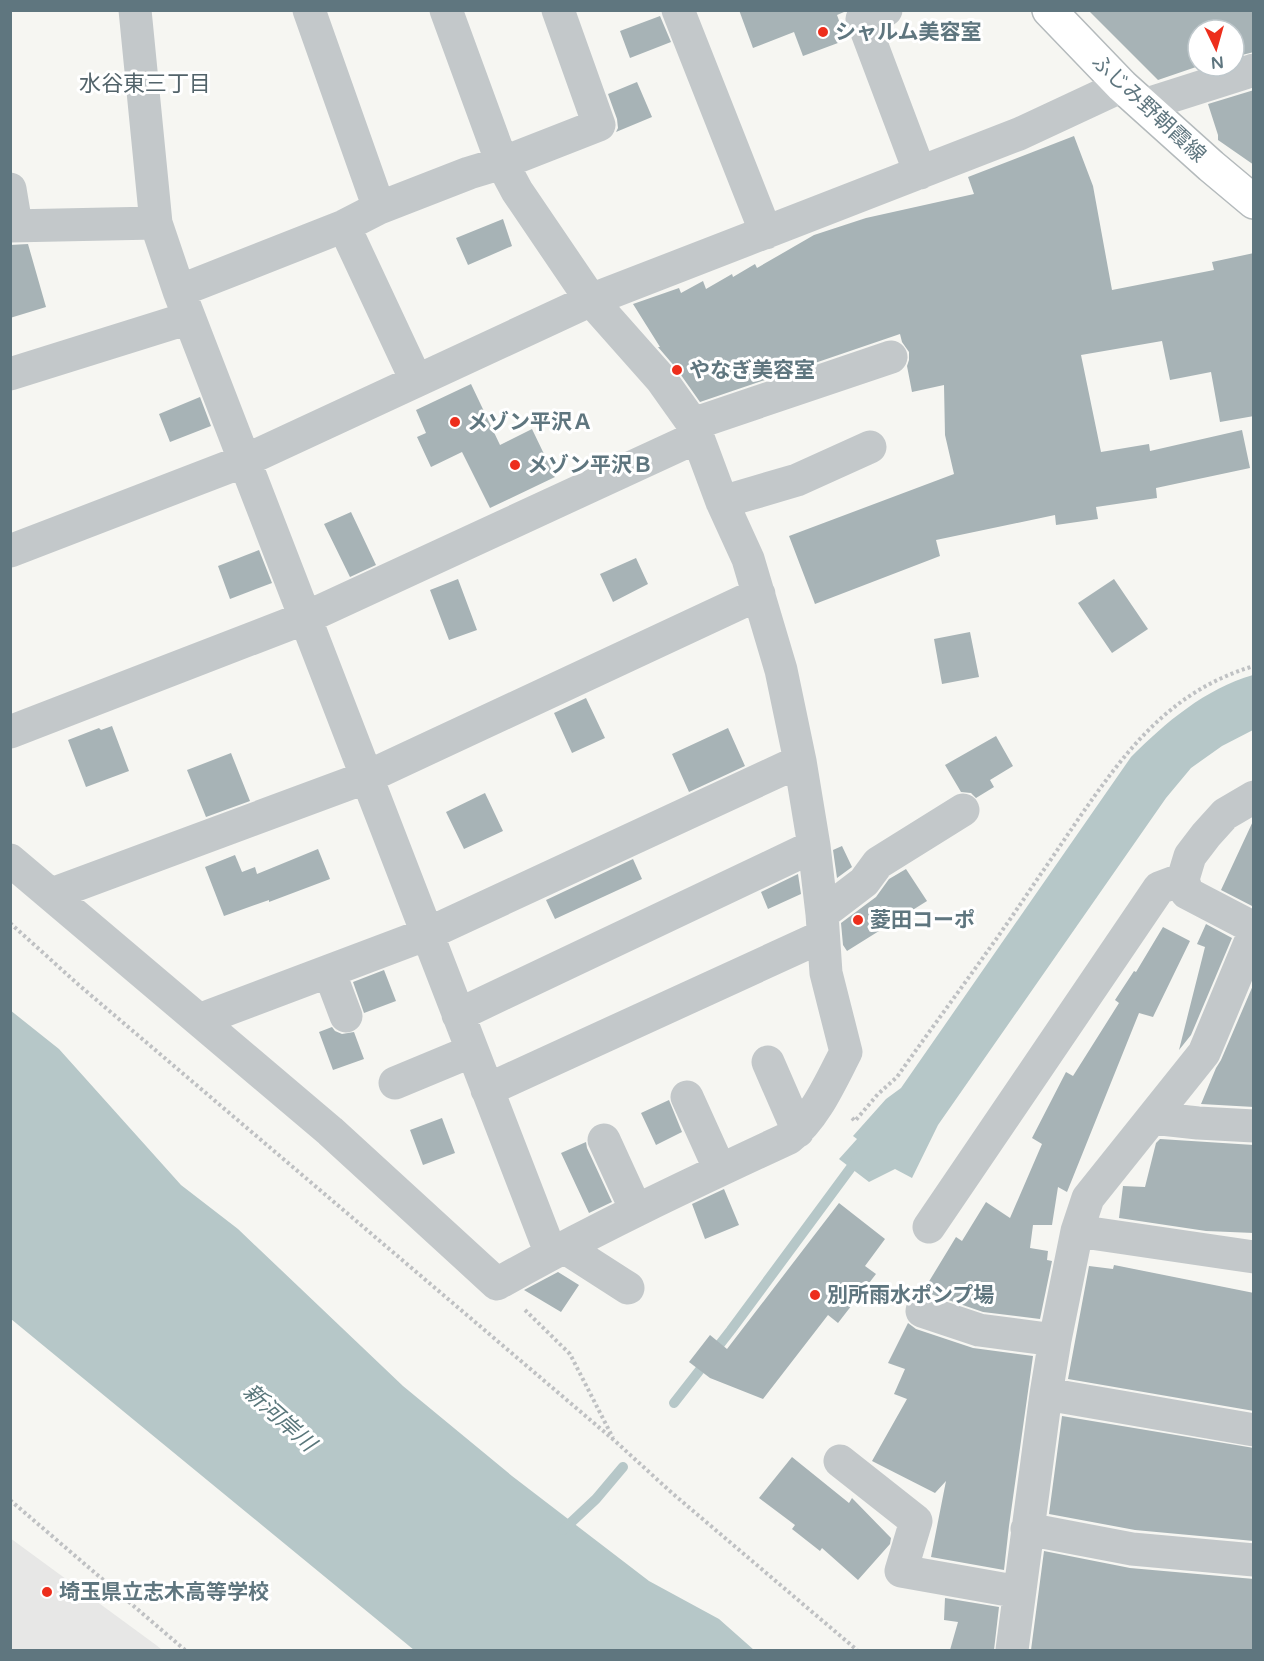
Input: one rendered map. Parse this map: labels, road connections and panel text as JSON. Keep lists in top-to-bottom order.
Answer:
{
  "streets": {
    "main road": ["ふじみ野朝霞線"]
  },
  "districts": ["水谷東三丁目"],
  "water": ["新河岸川"],
  "places": [
    "シャルム美容室",
    "やなぎ美容室",
    "メゾン平沢Ａ",
    "メゾン平沢Ｂ",
    "菱田コーポ",
    "別所雨水ポンプ場",
    "埼玉県立志木高等学校"
  ],
  "north": "bottom"
}
